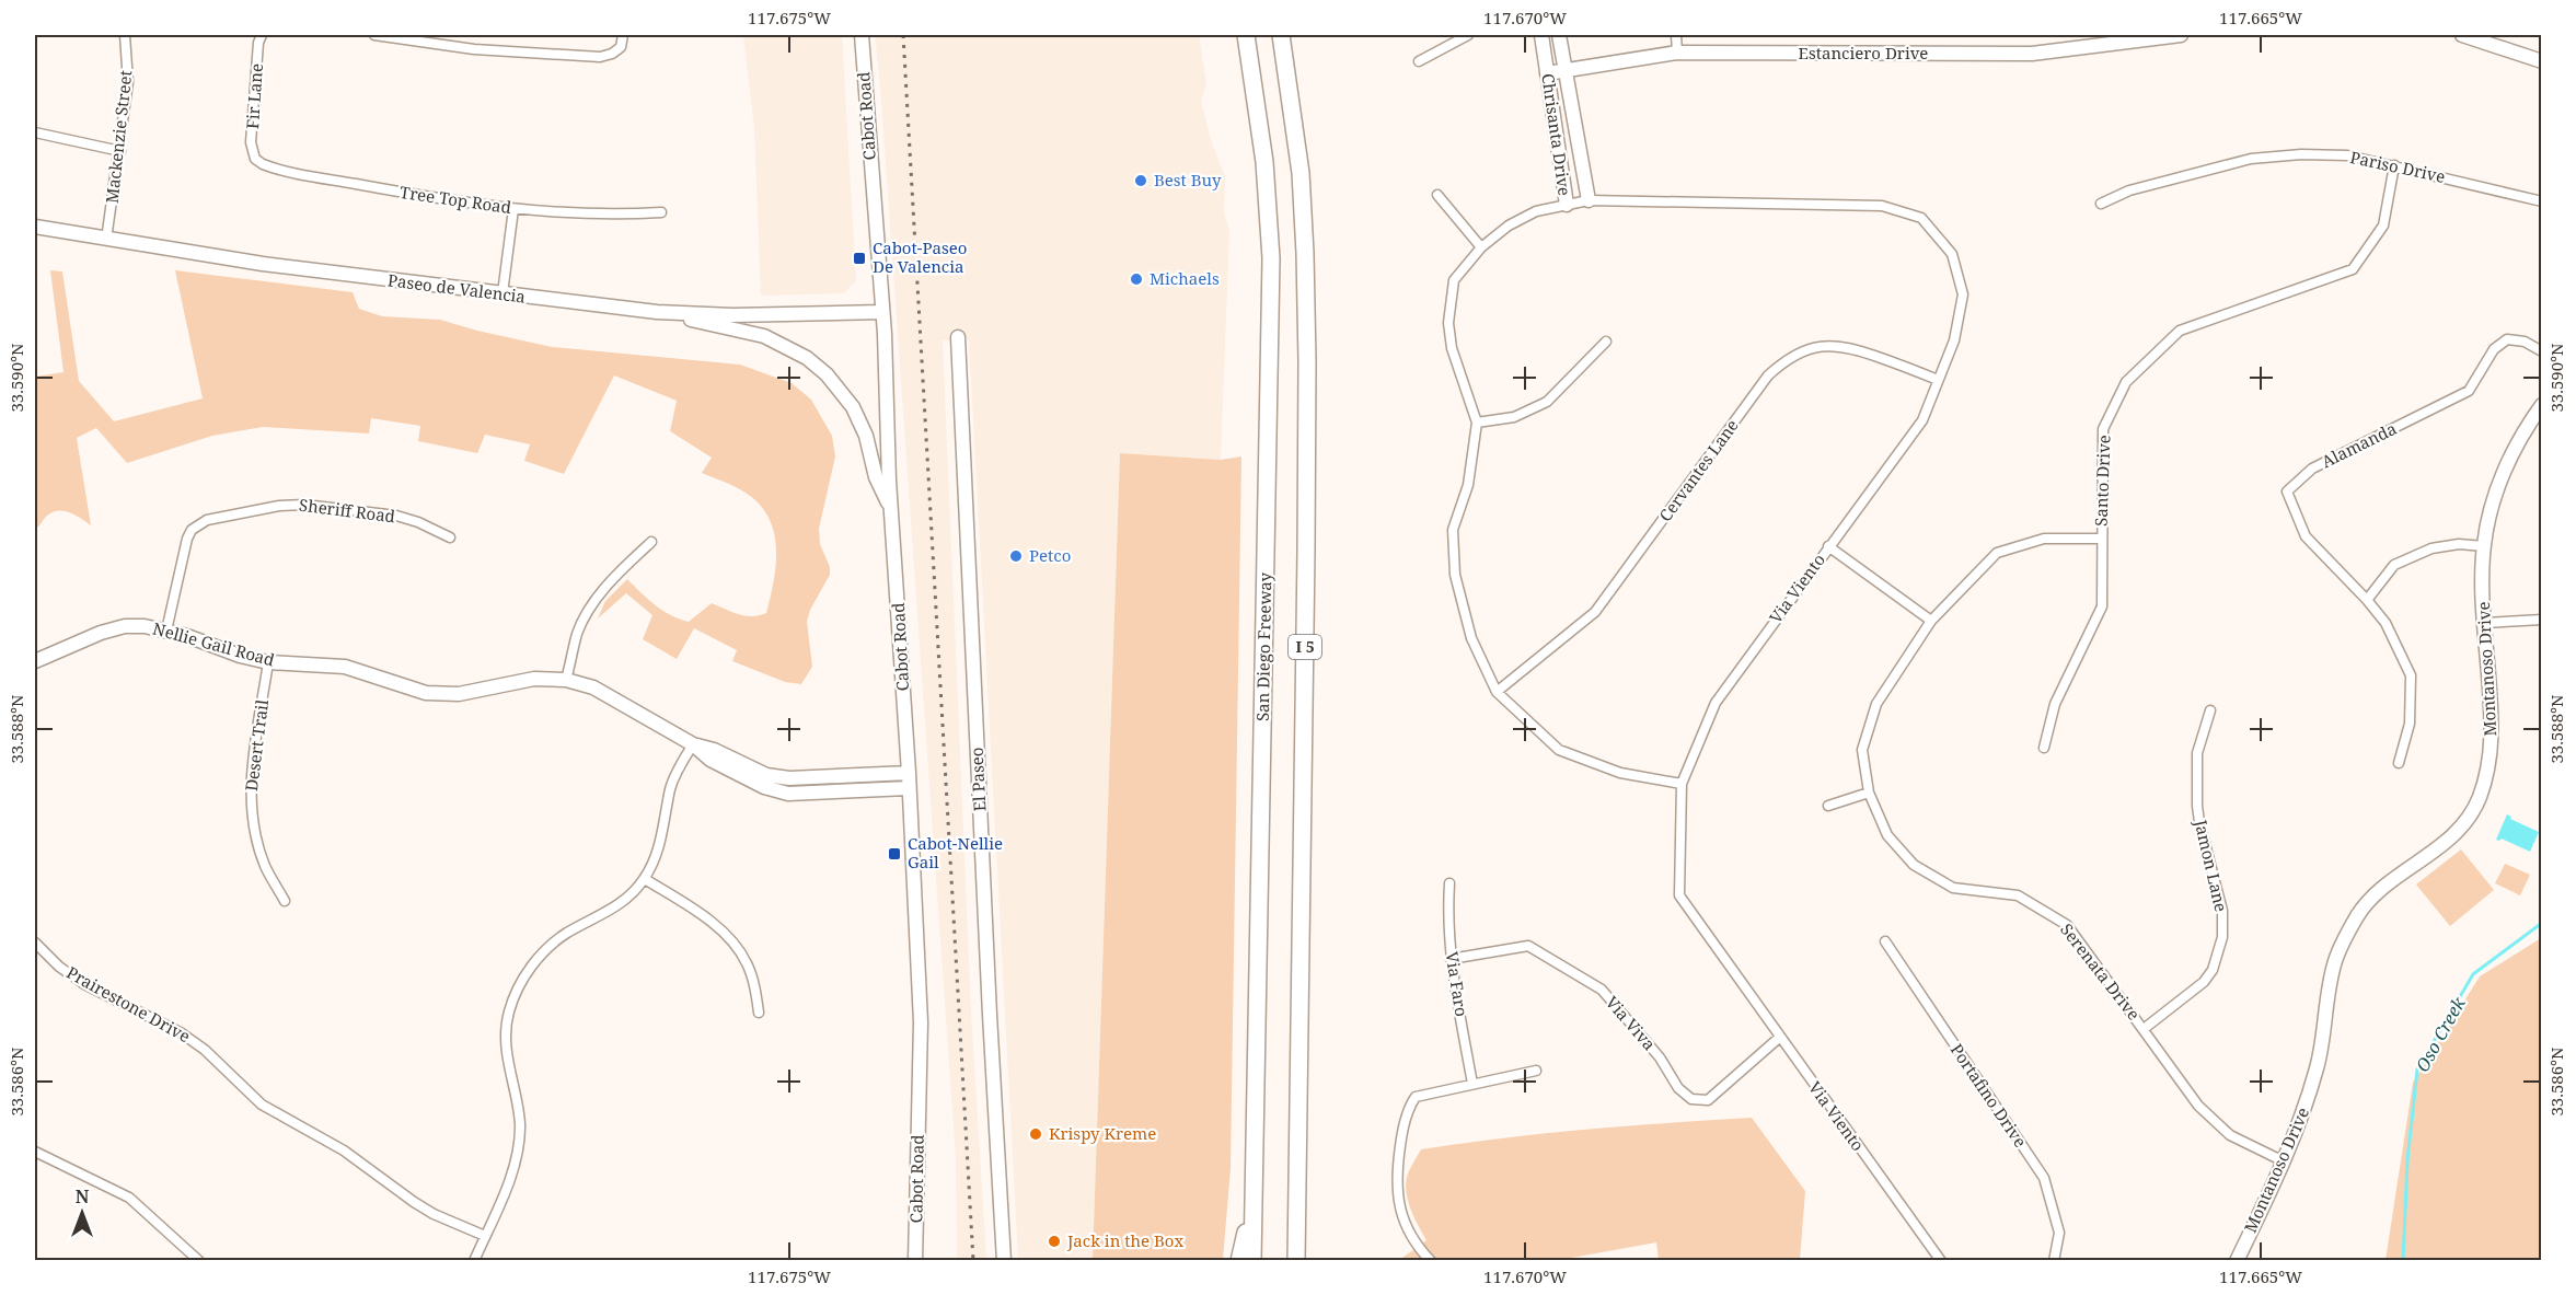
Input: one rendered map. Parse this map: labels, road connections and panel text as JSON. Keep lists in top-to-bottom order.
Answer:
{
  "streets": {
    "highway": ["San Diego Freeway", "I 5"],
    "street": [
      "Estanciero Drive",
      "Fir Lane",
      "Cabot Road",
      "Chrisanta Drive",
      "Mackenzie Street",
      "Pariso Drive",
      "Tree Top Road",
      "Paseo de Valencia",
      "Alamanda",
      "Cervantes Lane",
      "Santo Drive",
      "Sheriff Road",
      "Via Viento",
      "Nellie Gail Road",
      "Montanoso Drive",
      "Desert Trail",
      "El Paseo",
      "Jamon Lane",
      "Serenata Drive",
      "Via Faro",
      "Prairestone Drive",
      "Via Viva",
      "Portafino Drive"
    ]
  },
  "crossings": [
    ["Estanciero Drive", "Chrisanta Drive"],
    ["Fir Lane", "Tree Top Road"],
    ["Cabot Road", "Paseo de Valencia"],
    ["Cabot Road", "Nellie Gail Road"],
    ["Chrisanta Drive", "Cervantes Lane"],
    ["Chrisanta Drive", "Via Viento"],
    ["Mackenzie Street", "Paseo de Valencia"],
    ["Pariso Drive", "Santo Drive"],
    ["Cervantes Lane", "Via Viento"],
    ["Santo Drive", "Serenata Drive"],
    ["Sheriff Road", "Nellie Gail Road"],
    ["Via Viento", "Via Viva"],
    ["Nellie Gail Road", "Desert Trail"],
    ["Montanoso Drive", "Serenata Drive"],
    ["Jamon Lane", "Serenata Drive"],
    ["Via Faro", "Via Viva"]
  ],
  "water": ["Oso Creek"],
  "places": {
    "other": [
      "Best Buy",
      "Michaels",
      "Petco",
      "Krispy Kreme",
      "Jack in the Box"
    ],
    "transit": ["Cabot-Paseo De Valencia", "Cabot-Nellie Gail"]
  },
  "north": "top",
  "coordinates": [
    "117.675°W",
    "117.670°W",
    "117.665°W",
    "33.590°N",
    "33.588°N",
    "33.586°N"
  ]
}
